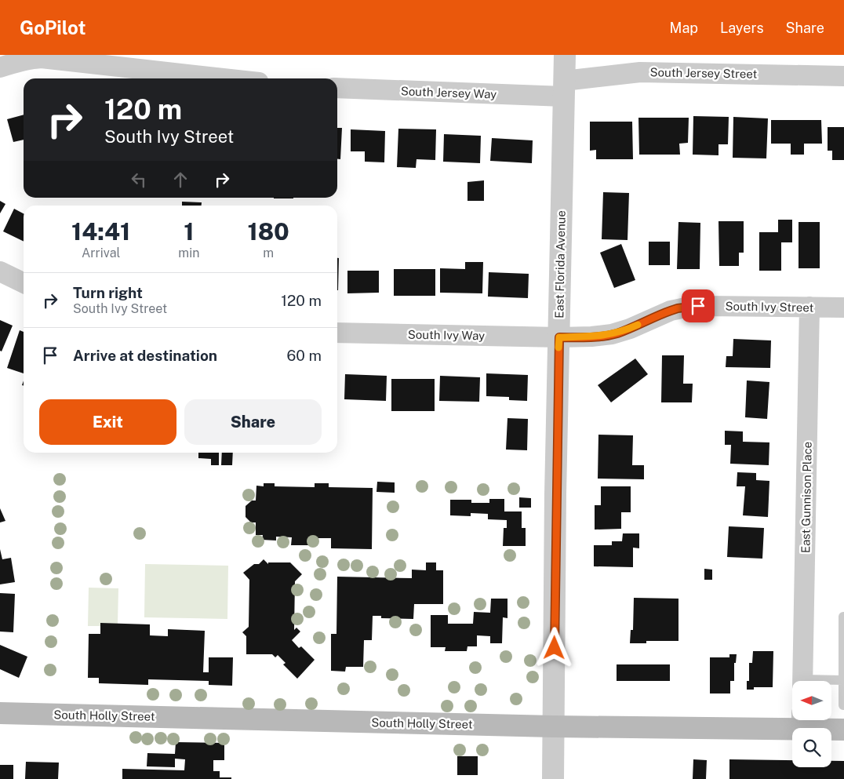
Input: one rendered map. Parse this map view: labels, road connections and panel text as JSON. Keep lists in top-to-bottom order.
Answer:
{
  "streets": {
    "main road": ["South Holly Street"],
    "street": [
      "South Jersey Street",
      "South Jersey Way",
      "East Florida Avenue",
      "South Ivy Street",
      "South Ivy Way",
      "East Gunnison Place"
    ]
  },
  "crossings": [
    ["South Jersey Street", "South Jersey Way"],
    ["South Jersey Street", "East Florida Avenue"],
    ["South Jersey Way", "East Florida Avenue"],
    ["East Florida Avenue", "South Ivy Street"],
    ["East Florida Avenue", "South Ivy Way"],
    ["East Florida Avenue", "South Holly Street"],
    ["South Ivy Street", "South Ivy Way"],
    ["South Ivy Street", "East Gunnison Place"]
  ],
  "north": "left",
  "page": {
    "header": "GoPilot",
    "nav": ["Map", "Layers", "Share"],
    "turn": ["120 m", "South Ivy Street"],
    "eta": [
      "14:41",
      "Arrival",
      "1",
      "min",
      "180",
      "m"
    ],
    "list": [
      {
        "name": "Turn right",
        "note": "South Ivy Street",
        "value": "120 m"
      },
      {
        "name": "Arrive at destination",
        "value": "60 m"
      }
    ],
    "buttons": ["Exit", "Share"]
  }
}
